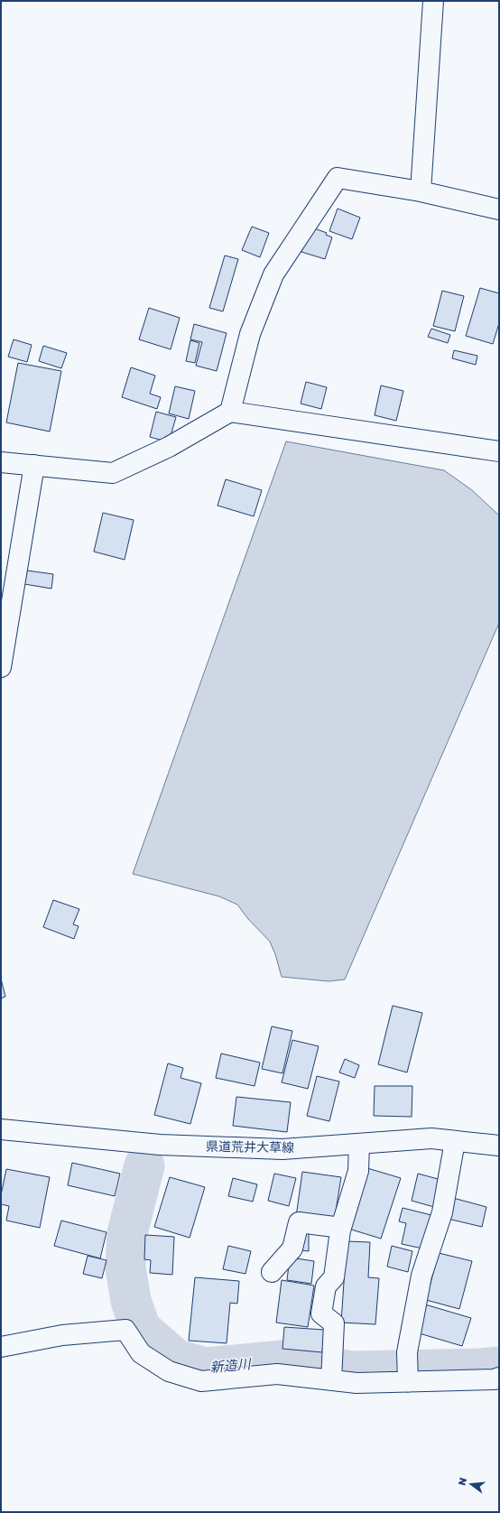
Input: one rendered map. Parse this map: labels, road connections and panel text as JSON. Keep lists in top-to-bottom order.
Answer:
{
  "streets": {
    "street": ["県道荒井大草線"]
  },
  "water": ["新造川"],
  "north": "left"
}
